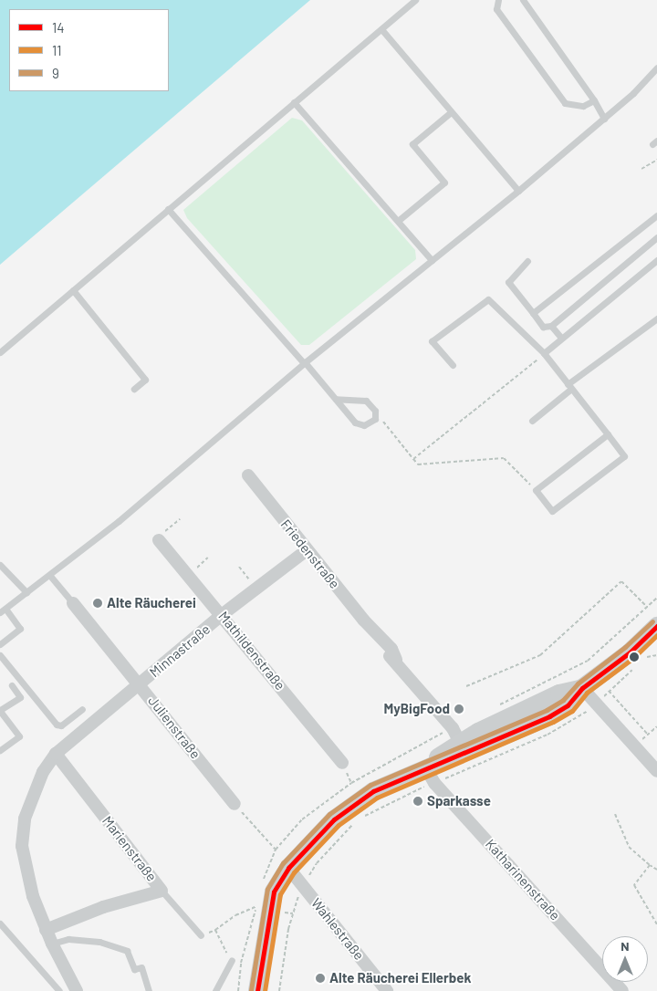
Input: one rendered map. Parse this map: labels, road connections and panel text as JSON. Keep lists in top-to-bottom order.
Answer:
{
  "streets": {
    "street": [
      "Friedenstraße",
      "Minnastraße",
      "Mathildenstraße",
      "Julienstraße",
      "Marienstraße",
      "Katharinenstraße",
      "Wahlestraße"
    ]
  },
  "crossings": [
    ["Friedenstraße", "Minnastraße"],
    ["Minnastraße", "Mathildenstraße"],
    ["Minnastraße", "Julienstraße"],
    ["Minnastraße", "Marienstraße"]
  ],
  "places": [
    "Alte Räucherei",
    "MyBigFood",
    "Sparkasse",
    "Alte Räucherei Ellerbek"
  ],
  "lines": ["transit line 9", "transit line 14", "transit line 11"],
  "legend": ["14", "11", "9"],
  "north": "top"
}
